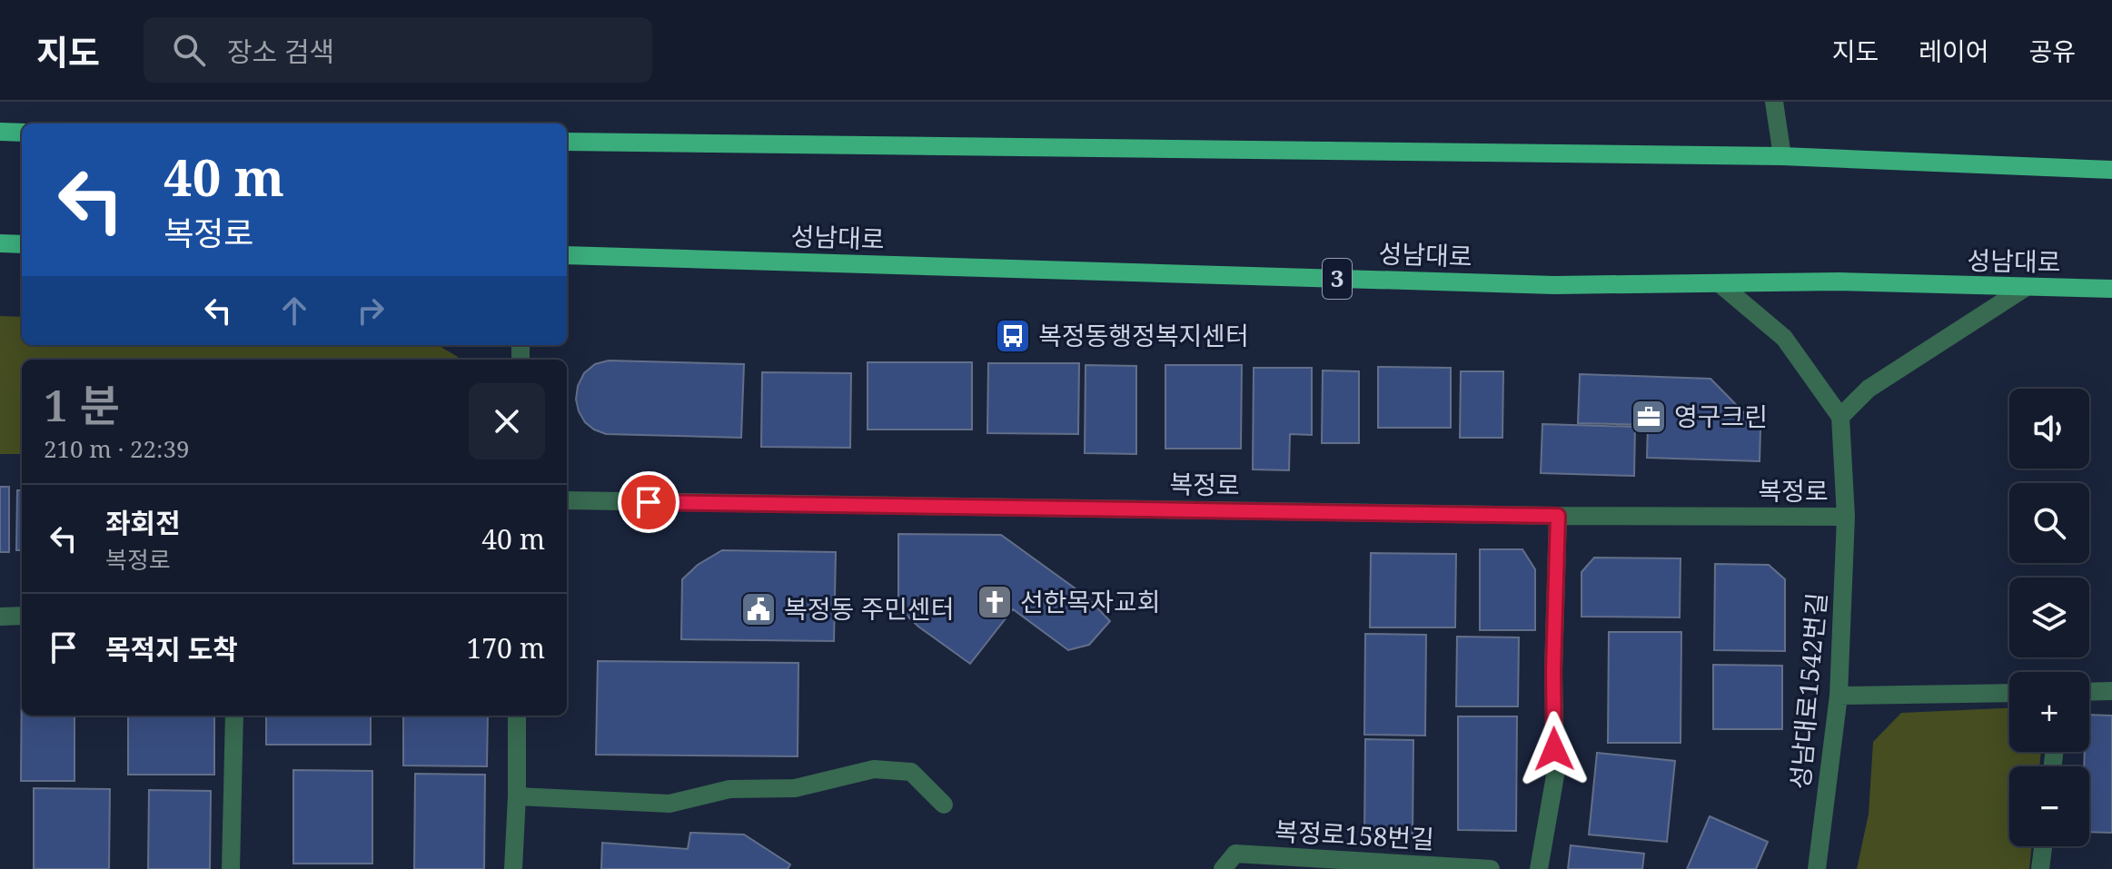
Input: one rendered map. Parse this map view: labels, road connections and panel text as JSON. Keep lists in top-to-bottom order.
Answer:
{
  "streets": {
    "main road": ["성남대로", "3"],
    "street": ["복정로", "성남대로1542번길", "복정로158번길"]
  },
  "crossings": [
    ["복정로", "성남대로1542번길"]
  ],
  "places": {
    "bus stop": ["복정동행정복지센터"],
    "office": ["영구크린"],
    "church": ["선한목자교회"],
    "public building": ["복정동 주민센터"]
  },
  "page": {
    "header": "지도",
    "search": "장소 검색",
    "nav": ["지도", "레이어", "공유"],
    "turn": ["40 m", "복정로"],
    "heading": ["1 분", "210 m · 22:39"],
    "map_buttons": ["+", "−"],
    "list": [
      {
        "name": "좌회전",
        "note": "복정로",
        "value": "40 m"
      },
      {
        "name": "목적지 도착",
        "value": "170 m"
      }
    ]
  }
}
